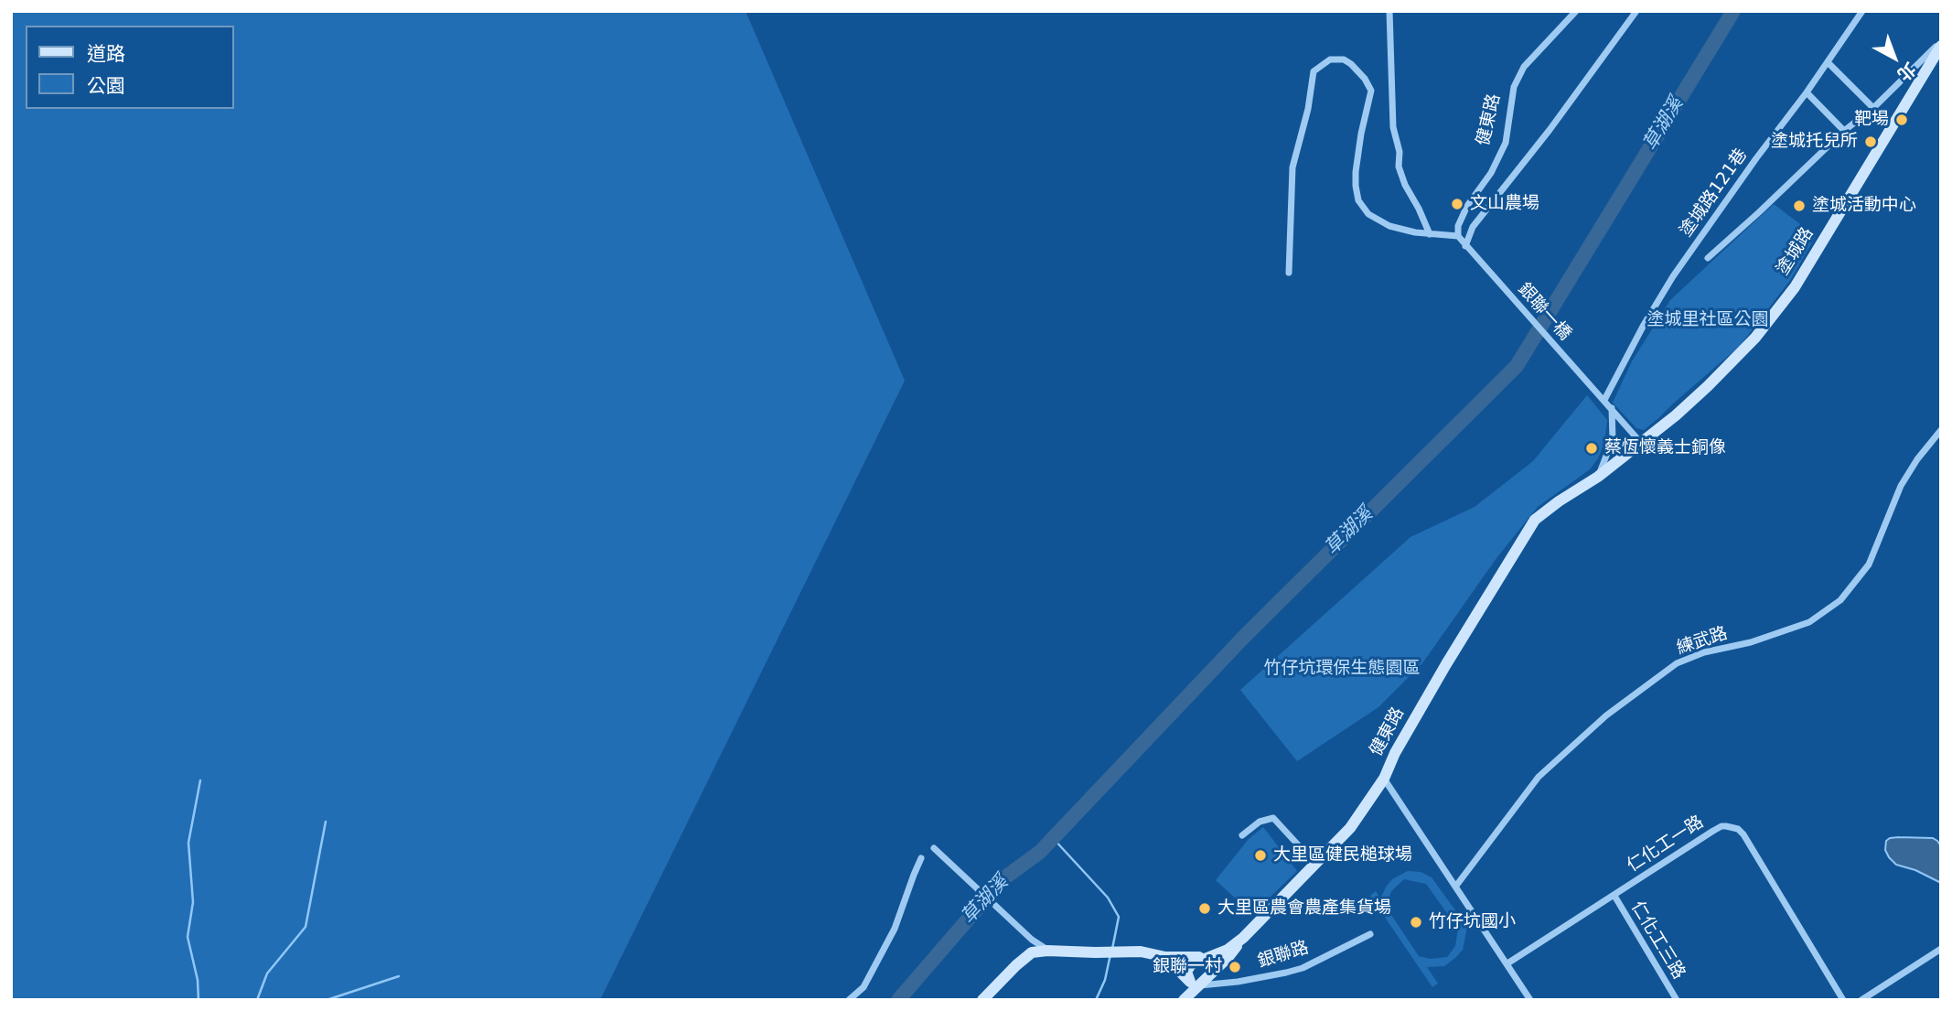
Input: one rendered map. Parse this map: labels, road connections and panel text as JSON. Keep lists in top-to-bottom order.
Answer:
{
  "streets": {
    "street": [
      "健東路",
      "塗城路121巷",
      "塗城路",
      "銀聯一橋",
      "練武路",
      "仁化工一路",
      "仁化工三路",
      "銀聯路"
    ]
  },
  "crossings": [
    ["健東路", "塗城路"],
    ["健東路", "銀聯路"],
    ["塗城路121巷", "銀聯一橋"],
    ["仁化工一路", "仁化工三路"]
  ],
  "water": ["草湖溪"],
  "parks": ["塗城里社區公園", "竹仔坑環保生態園區"],
  "places": [
    "靶場",
    "塗城托兒所",
    "文山農場",
    "塗城活動中心",
    "蔡恆懷義士銅像",
    "大里區健民槌球場",
    "大里區農會農產集貨場",
    "竹仔坑國小",
    "銀聯一村"
  ],
  "legend": ["道路", "公園"],
  "north": "bottom right"
}
